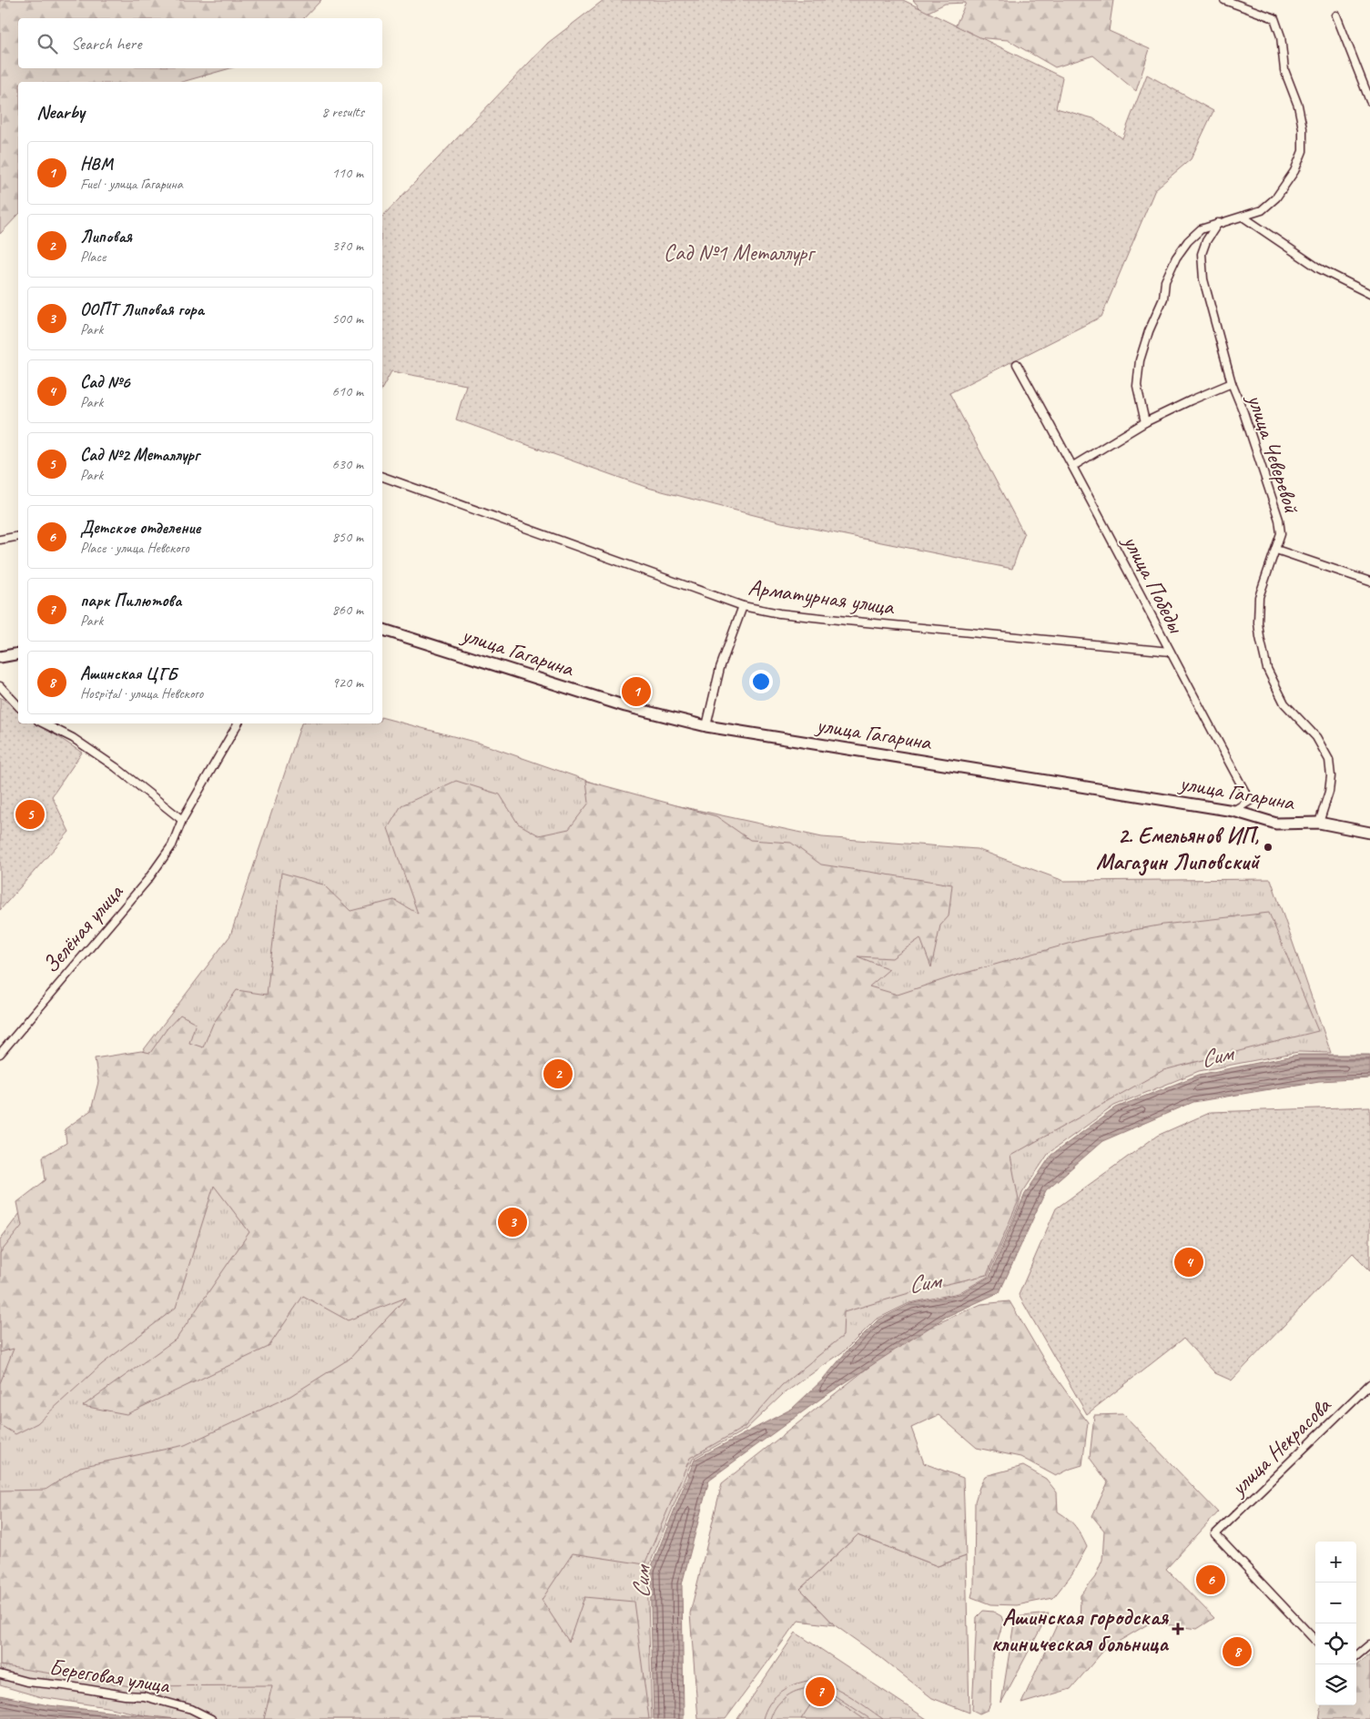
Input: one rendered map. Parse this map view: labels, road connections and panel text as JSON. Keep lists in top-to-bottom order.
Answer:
{
  "streets": {
    "street": [
      "улица Чеверевой",
      "улица Победы",
      "Арматурная улица",
      "улица Гагарина",
      "Зелёная улица",
      "улица Некрасова",
      "Береговая улица"
    ]
  },
  "crossings": [
    ["улица Чеверевой", "улица Гагарина"],
    ["улица Победы", "Арматурная улица"],
    ["улица Победы", "улица Гагарина"]
  ],
  "water": ["Сим"],
  "parks": ["Сад №1 Металлург"],
  "places": {
    "other": ["2. Емельянов ИП, Магазин Липовский"],
    "health": ["Ашинская городская клиническая больница"]
  },
  "page": {
    "search": "Search here",
    "heading": ["Nearby", "8 results"],
    "list": [
      {
        "mark": "1",
        "name": "НВМ",
        "note": "Fuel · улица Гагарина",
        "value": "110 m"
      },
      {
        "mark": "2",
        "name": "Липовая",
        "note": "Place",
        "value": "370 m"
      },
      {
        "mark": "3",
        "name": "ООПТ Липовая гора",
        "note": "Park",
        "value": "500 m"
      },
      {
        "mark": "4",
        "name": "Сад №6",
        "note": "Park",
        "value": "610 m"
      },
      {
        "mark": "5",
        "name": "Сад №2 Металлург",
        "note": "Park",
        "value": "630 m"
      },
      {
        "mark": "6",
        "name": "Детское отделение",
        "note": "Place · улица Невского",
        "value": "850 m"
      },
      {
        "mark": "7",
        "name": "парк Пилютова",
        "note": "Park",
        "value": "860 m"
      },
      {
        "mark": "8",
        "name": "Ашинская ЦГБ",
        "note": "Hospital · улица Невского",
        "value": "920 m"
      }
    ],
    "pins": [
      "1",
      "5",
      "2",
      "3",
      "4",
      "6",
      "8",
      "7"
    ],
    "map_buttons": ["+", "−"]
  }
}
